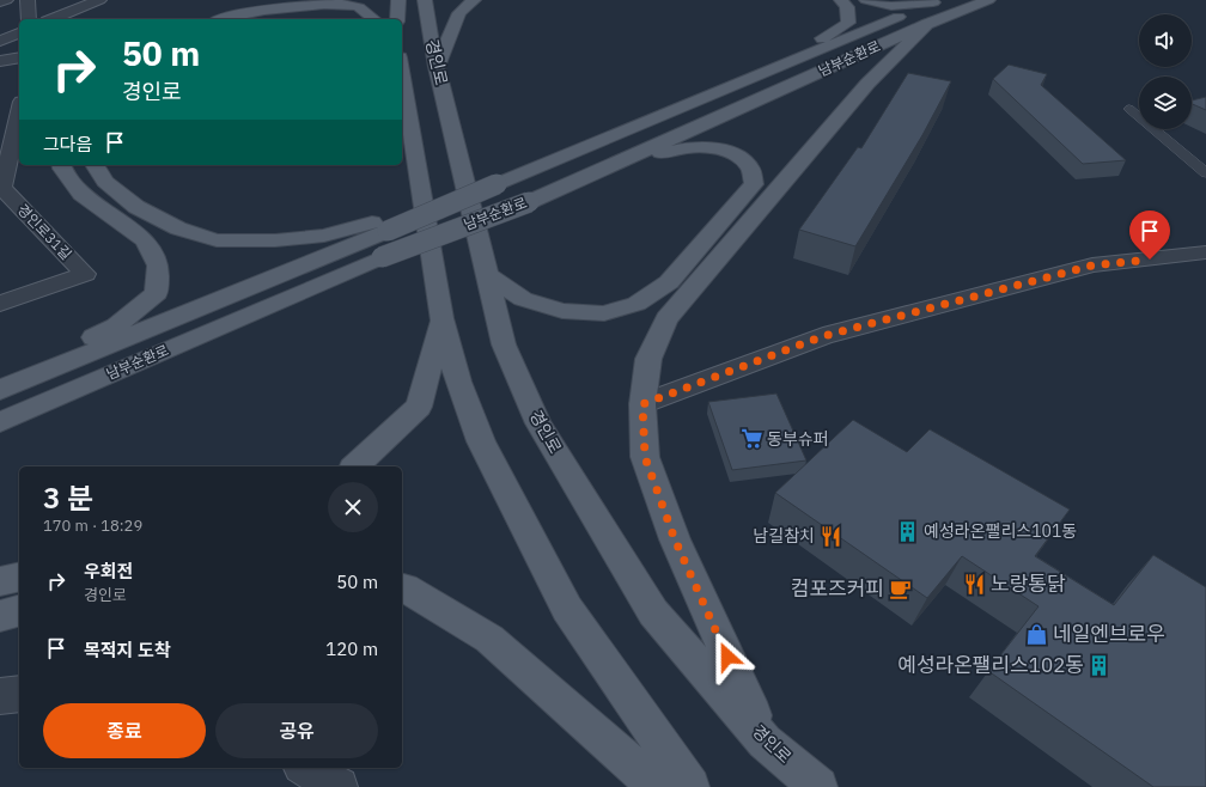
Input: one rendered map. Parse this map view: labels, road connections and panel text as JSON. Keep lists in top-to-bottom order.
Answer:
{
  "streets": {
    "main road": ["남부순환로", "경인로"],
    "street": ["경인로31길"]
  },
  "places": {
    "supermarket": ["동부슈퍼"],
    "building": ["예성라온팰리스101동", "예성라온팰리스102동"],
    "restaurant": ["남길참치", "노랑통닭"],
    "cafe": ["컴포즈커피"],
    "shop": ["네일엔브로우"]
  },
  "page": {
    "turn": ["50 m", "경인로"],
    "then": "그다음",
    "heading": ["3 분", "170 m · 18:29"],
    "list": [
      {
        "name": "우회전",
        "note": "경인로",
        "value": "50 m"
      },
      {
        "name": "목적지 도착",
        "value": "120 m"
      }
    ],
    "buttons": ["종료", "공유"]
  }
}
